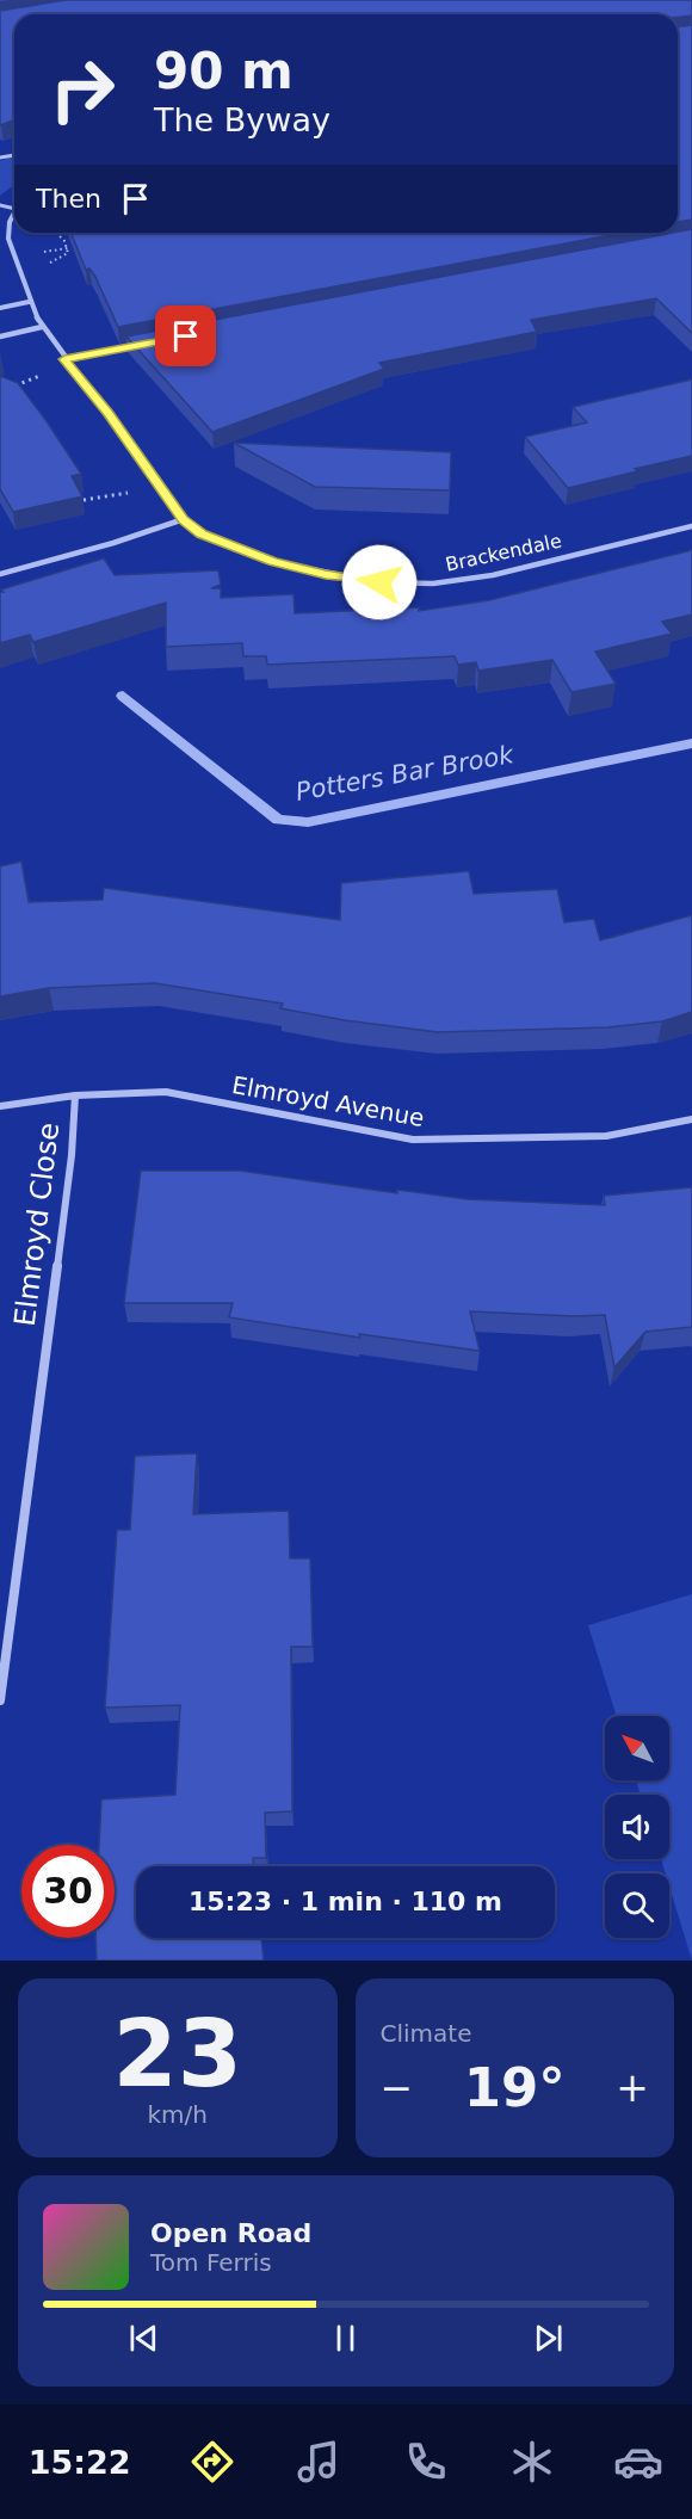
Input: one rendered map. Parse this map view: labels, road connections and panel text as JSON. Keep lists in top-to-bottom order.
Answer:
{
  "streets": {
    "street": ["Brackendale", "Elmroyd Avenue", "Elmroyd Close"]
  },
  "crossings": [
    ["Elmroyd Avenue", "Elmroyd Close"]
  ],
  "water": ["Potters Bar Brook"],
  "north": "top left",
  "page": {
    "turn": ["90 m", "The Byway"],
    "then": "Then",
    "limit": "30",
    "trip": "15:23 · 1 min · 110 m",
    "tile": [
      ["23", "km/h"],
      "Climate"
    ],
    "heat": ["−", "19°", "+"],
    "song": ["Open Road", "Tom Ferris"],
    "tabs": "15:22"
  }
}
